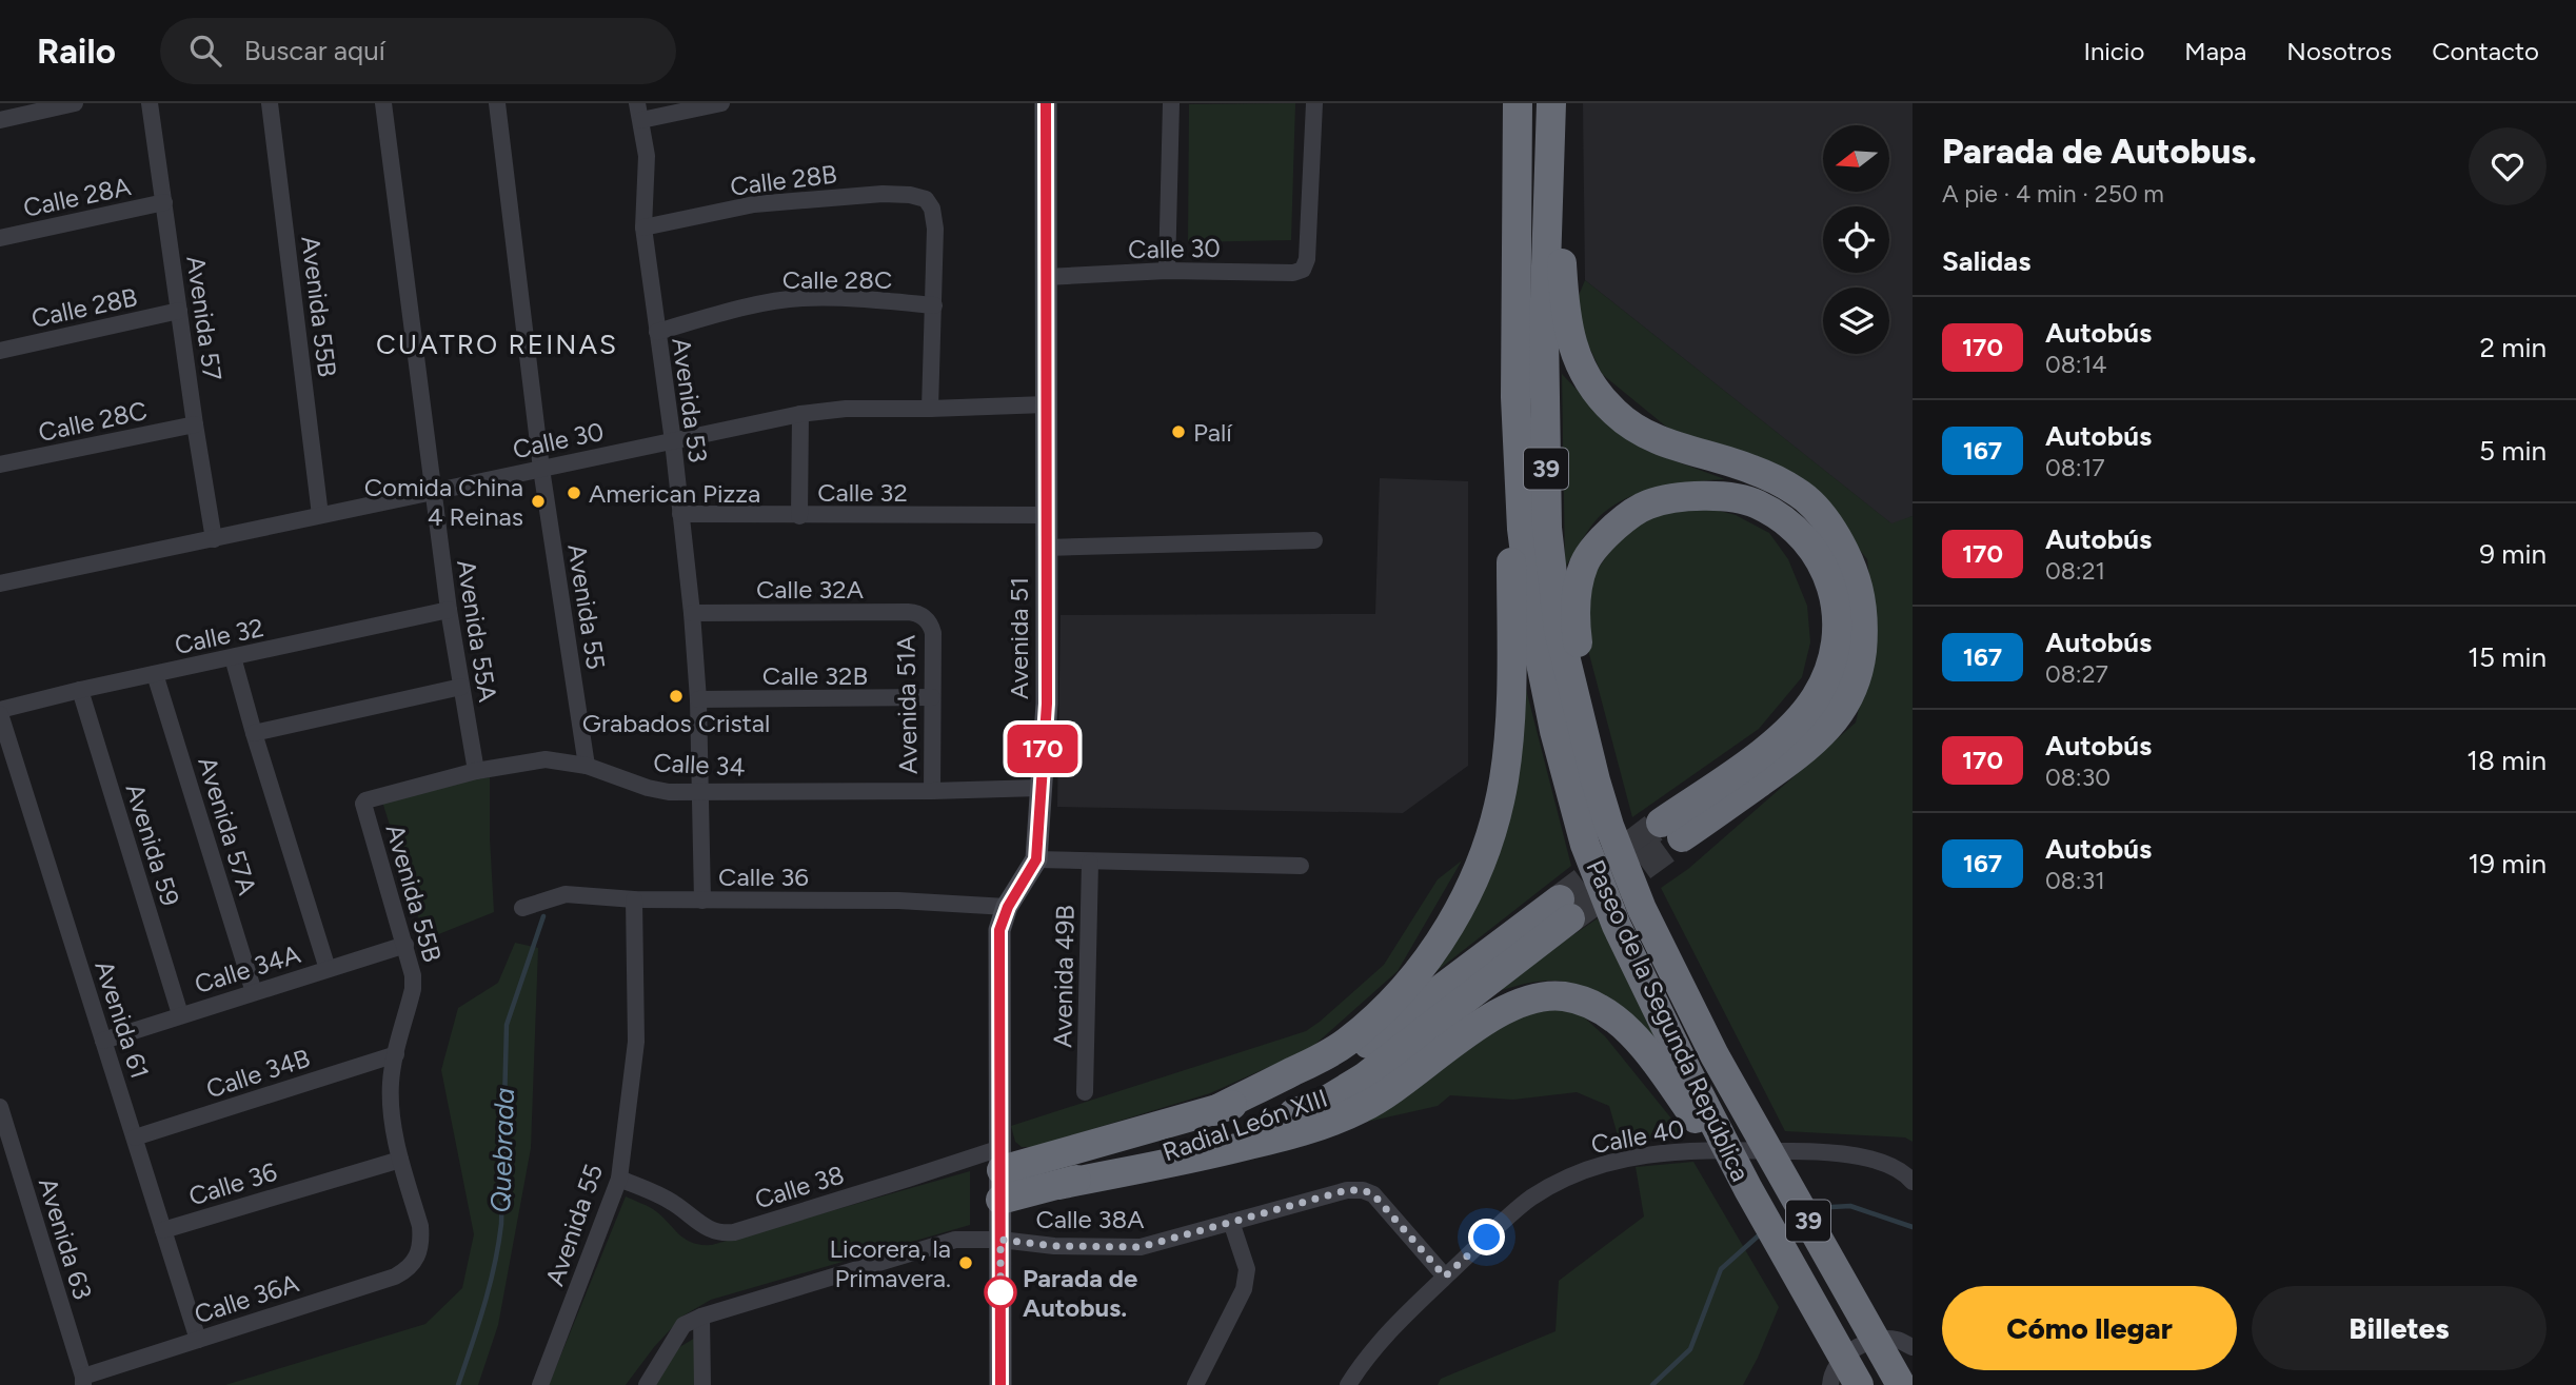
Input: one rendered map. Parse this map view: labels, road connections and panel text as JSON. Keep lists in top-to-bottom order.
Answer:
{
  "streets": {
    "highway": ["39", "Paseo de la Segunda República", "Radial León XIII"],
    "street": [
      "Calle 28B",
      "Calle 28A",
      "Calle 30",
      "Calle 28C",
      "Avenida 55B",
      "Avenida 57",
      "Avenida 53",
      "Calle 32",
      "Calle 32A",
      "Avenida 55",
      "Avenida 55A",
      "Avenida 51",
      "Calle 32B",
      "Avenida 51A",
      "Calle 34",
      "Avenida 57A",
      "Avenida 59",
      "Calle 36",
      "Calle 34A",
      "Avenida 49B",
      "Avenida 61",
      "Calle 34B",
      "Calle 40",
      "Calle 38",
      "Calle 38A",
      "Avenida 63",
      "Calle 36A"
    ]
  },
  "crossings": [
    ["Calle 28B", "Calle 28C"],
    ["Calle 28B", "Avenida 57"],
    ["Calle 28B", "Avenida 53"],
    ["Calle 28A", "Avenida 57"],
    ["Calle 30", "Avenida 55B"],
    ["Calle 30", "Avenida 57"],
    ["Calle 30", "Avenida 53"],
    ["Calle 30", "Avenida 55"],
    ["Calle 30", "Avenida 55A"],
    ["Calle 30", "Avenida 51"],
    ["Calle 28C", "Avenida 57"],
    ["Calle 28C", "Avenida 53"],
    ["Avenida 55B", "Calle 34"],
    ["Avenida 55B", "Calle 36"],
    ["Avenida 55B", "Calle 34A"],
    ["Avenida 55B", "Calle 34B"],
    ["Avenida 55B", "Calle 36A"],
    ["Avenida 53", "Calle 32"],
    ["Avenida 53", "Calle 32A"],
    ["Avenida 53", "Calle 32B"],
    ["Avenida 53", "Calle 34"],
    ["Avenida 53", "Calle 36"],
    ["Calle 32", "Avenida 55A"],
    ["Calle 32", "Avenida 51"],
    ["Calle 32", "Avenida 57A"],
    ["Calle 32", "Avenida 59"],
    ["Calle 32", "Avenida 61"],
    ["Calle 32A", "Avenida 51A"],
    ["Avenida 55", "Calle 34"],
    ["Avenida 55", "Calle 36"],
    ["Avenida 55", "Calle 38"],
    ["Avenida 55A", "Calle 34"],
    ["Avenida 51", "Calle 34"],
    ["Avenida 51", "Calle 36"],
    ["Avenida 51", "Radial León XIII"],
    ["Avenida 51", "Calle 38"],
    ["Avenida 51", "Calle 38A"],
    ["Calle 32B", "Avenida 51A"],
    ["Avenida 51A", "Calle 34"],
    ["Avenida 57A", "Calle 34A"],
    ["Avenida 59", "Calle 34A"],
    ["Calle 36", "Avenida 61"],
    ["Calle 34A", "Avenida 61"],
    ["Avenida 61", "Calle 34B"],
    ["Avenida 61", "Calle 36A"],
    ["Radial León XIII", "Calle 38"],
    ["Calle 40", "Calle 38A"],
    ["Avenida 63", "Calle 36A"]
  ],
  "districts": ["CUATRO REINAS"],
  "water": ["Quebrada"],
  "places": [
    "Palí",
    "American Pizza",
    "Comida China 4 Reinas",
    "Grabados Cristal",
    "Licorera, la Primavera.",
    "Parada de Autobus."
  ],
  "lines": ["bus line 170"],
  "north": "left",
  "page": {
    "header": "Railo",
    "search": "Buscar aquí",
    "nav": [
      "Inicio",
      "Mapa",
      "Nosotros",
      "Contacto"
    ],
    "on_map": "170",
    "heading": [
      ["Parada de Autobus.", "A pie · 4 min · 250 m"],
      "Salidas"
    ],
    "list": [
      {
        "mark": "170",
        "name": "Autobús",
        "note": "08:14",
        "value": "2 min"
      },
      {
        "mark": "167",
        "name": "Autobús",
        "note": "08:17",
        "value": "5 min"
      },
      {
        "mark": "170",
        "name": "Autobús",
        "note": "08:21",
        "value": "9 min"
      },
      {
        "mark": "167",
        "name": "Autobús",
        "note": "08:27",
        "value": "15 min"
      },
      {
        "mark": "170",
        "name": "Autobús",
        "note": "08:30",
        "value": "18 min"
      },
      {
        "mark": "167",
        "name": "Autobús",
        "note": "08:31",
        "value": "19 min"
      }
    ],
    "buttons": ["Cómo llegar", "Billetes"]
  }
}
